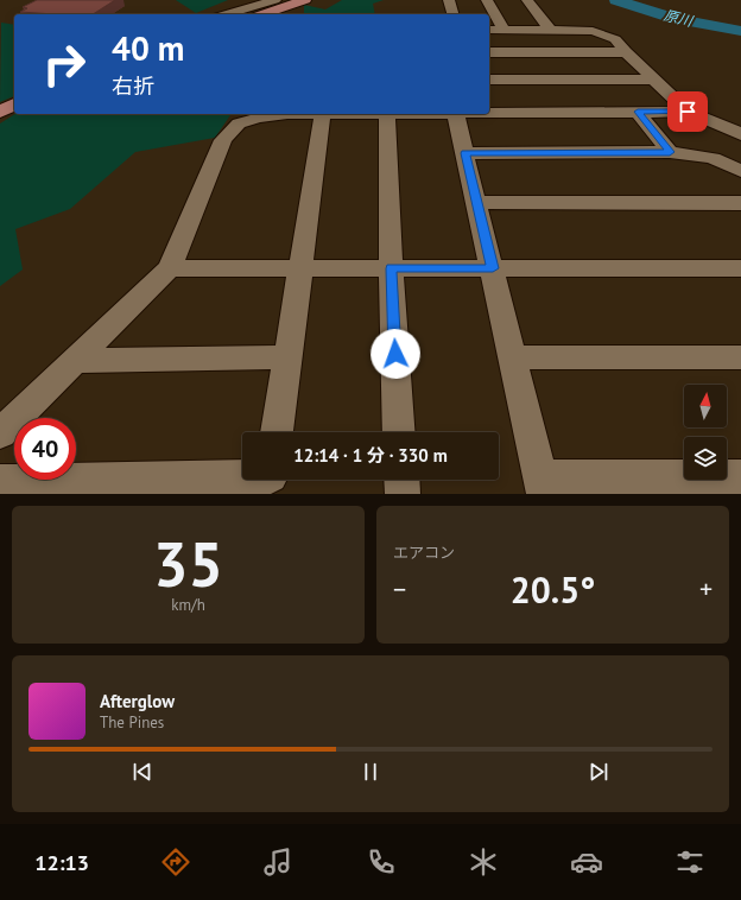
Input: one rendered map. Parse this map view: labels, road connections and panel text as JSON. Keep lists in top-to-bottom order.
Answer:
{
  "water": ["原川"],
  "north": "top",
  "page": {
    "turn": ["40 m", "右折"],
    "limit": "40",
    "trip": "12:14 · 1 分 · 330 m",
    "tile": [
      ["35", "km/h"],
      "エアコン"
    ],
    "heat": ["−", "20.5°", "+"],
    "song": ["Afterglow", "The Pines"],
    "tabs": "12:13"
  }
}
